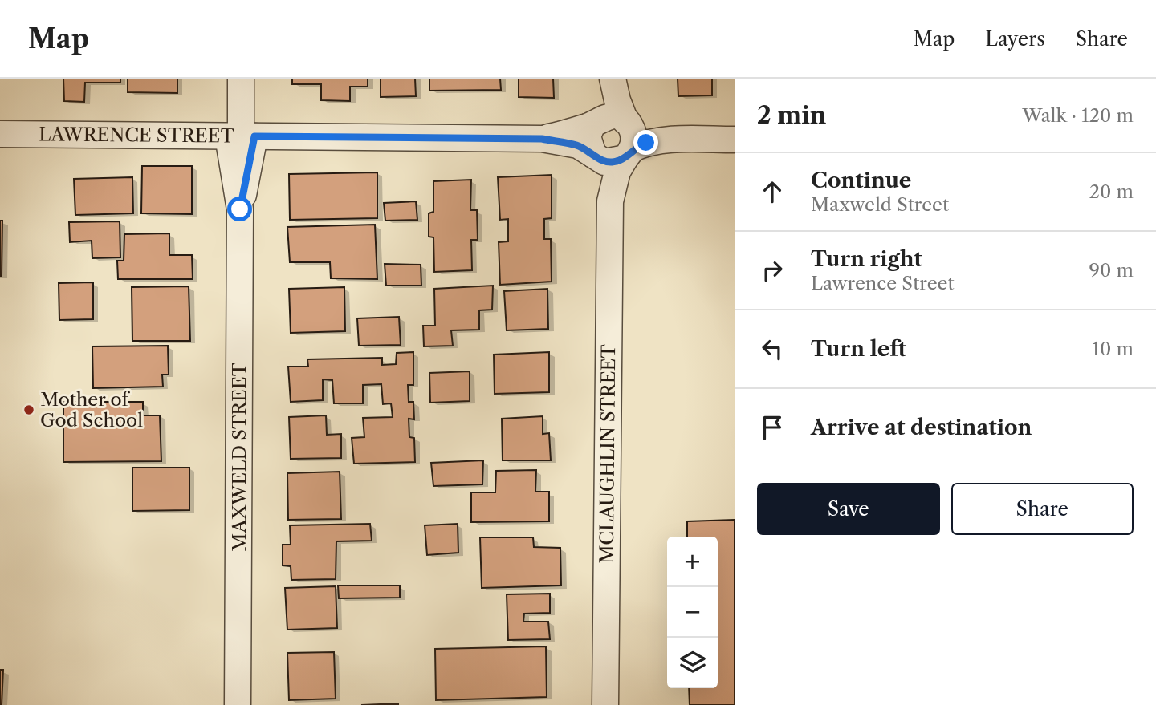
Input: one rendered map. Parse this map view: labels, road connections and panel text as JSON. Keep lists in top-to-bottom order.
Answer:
{
  "streets": {
    "street": ["LAWRENCE STREET", "MCLAUGHLIN STREET", "MAXWELD STREET"]
  },
  "crossings": [
    ["LAWRENCE STREET", "MCLAUGHLIN STREET"],
    ["LAWRENCE STREET", "MAXWELD STREET"]
  ],
  "places": ["Mother of God School"],
  "page": {
    "header": "Map",
    "nav": ["Map", "Layers", "Share"],
    "heading": ["2 min", "Walk · 120 m"],
    "list": [
      ["Continue", "Maxweld Street", "20 m"],
      ["Turn right", "Lawrence Street", "90 m"],
      ["Turn left", "10 m"],
      "Arrive at destination"
    ],
    "buttons": ["Save", "Share"],
    "map_buttons": ["+", "−"]
  }
}
